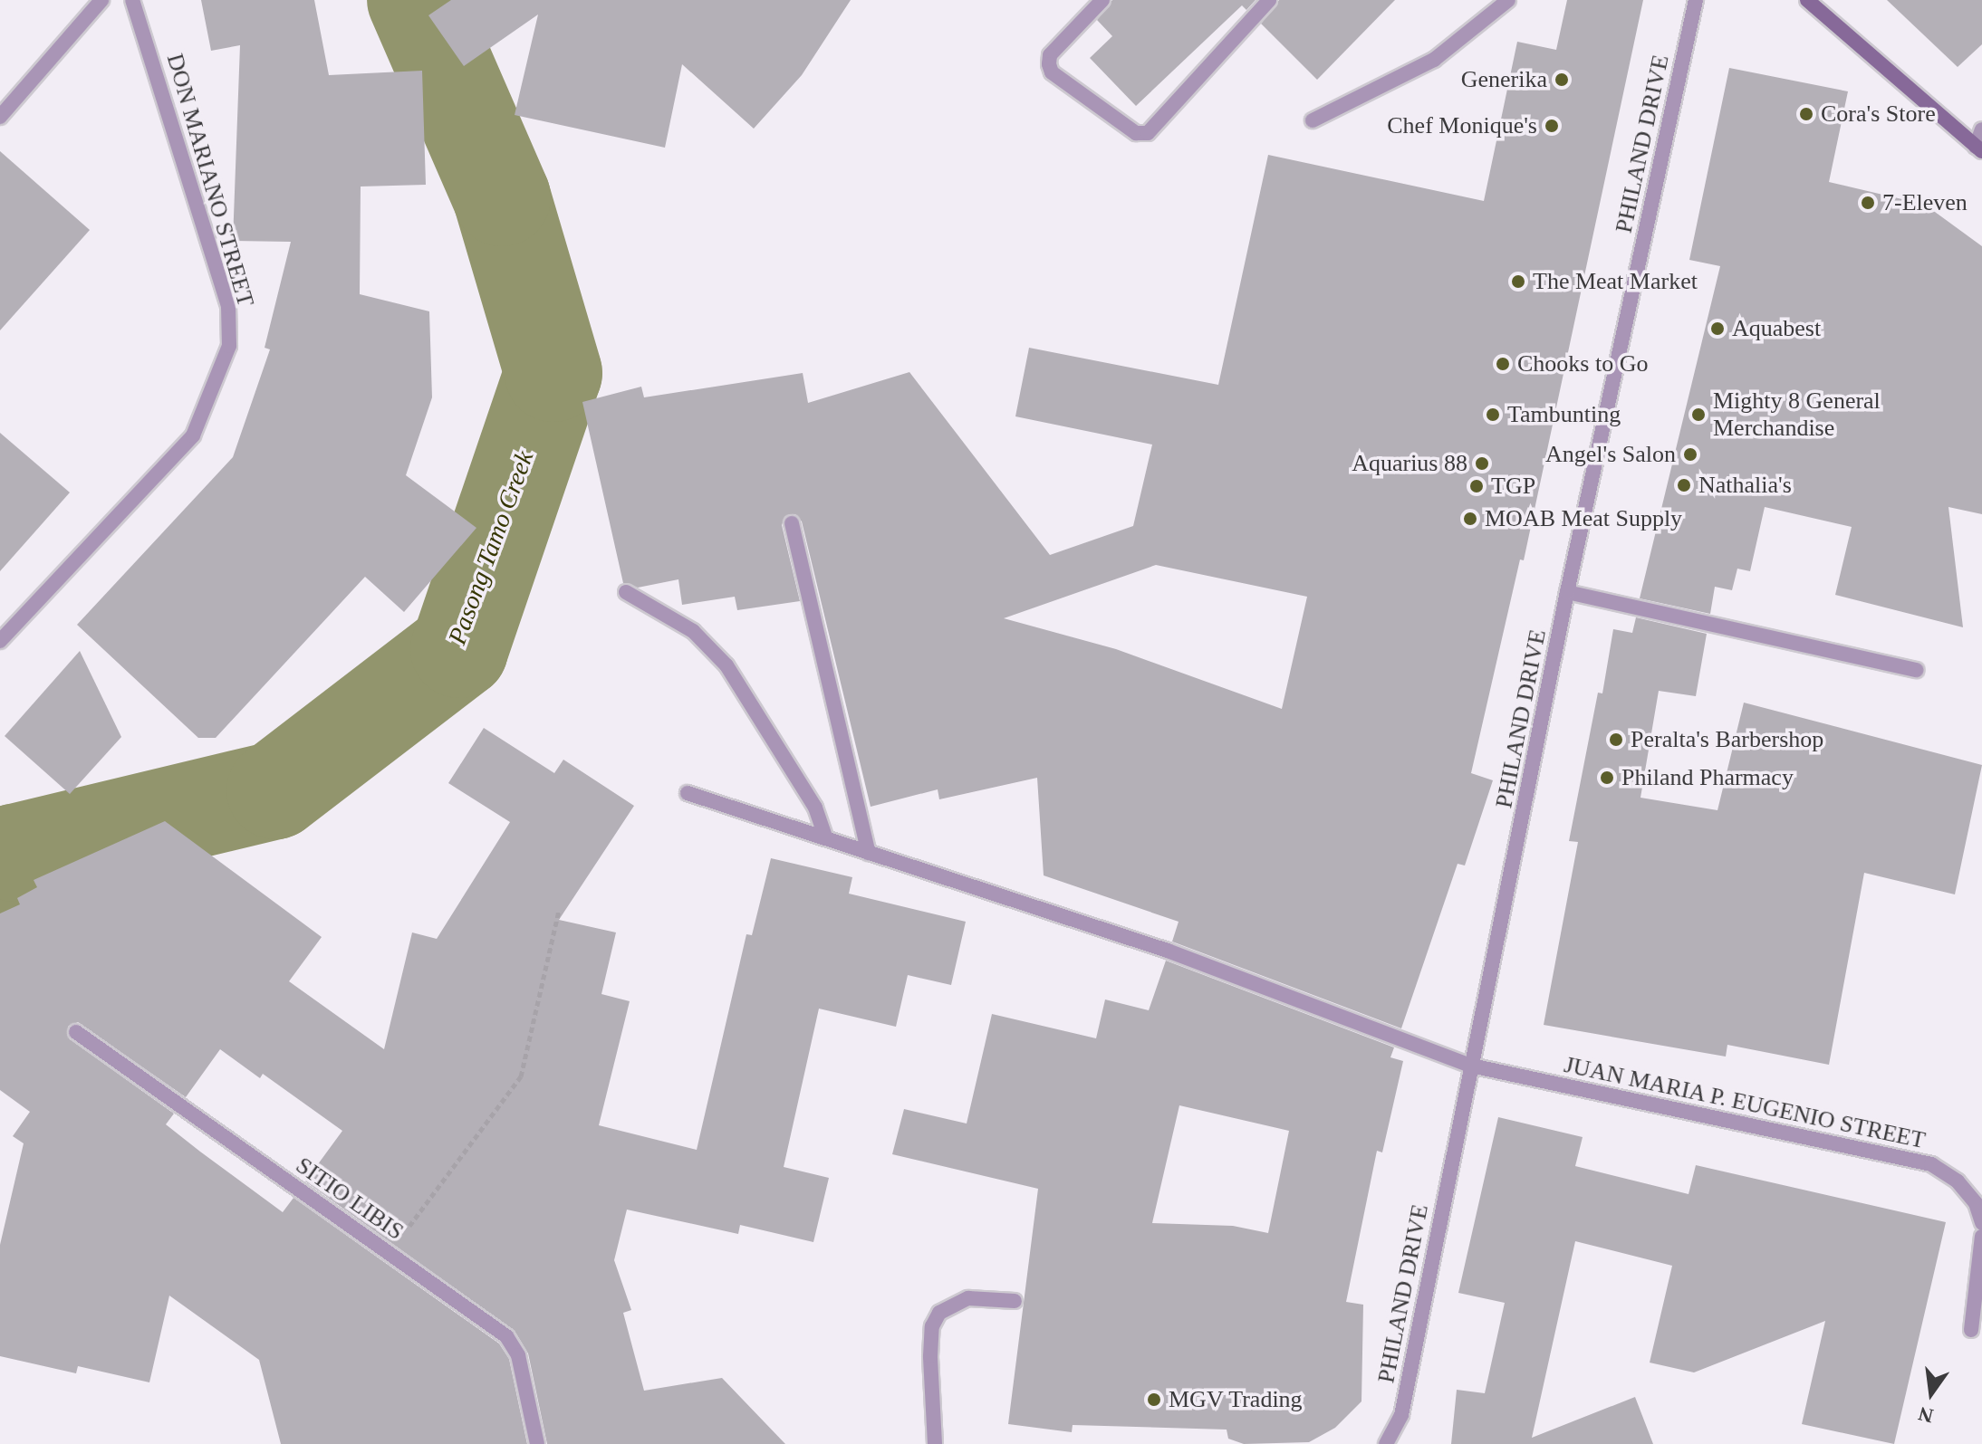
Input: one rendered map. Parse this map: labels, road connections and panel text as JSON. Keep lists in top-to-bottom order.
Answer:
{
  "streets": {
    "street": [
      "PHILAND DRIVE",
      "DON MARIANO STREET",
      "JUAN MARIA P. EUGENIO STREET",
      "SITIO LIBIS"
    ]
  },
  "crossings": [
    ["PHILAND DRIVE", "JUAN MARIA P. EUGENIO STREET"]
  ],
  "water": ["Pasong Tamo Creek"],
  "places": [
    "Generika",
    "Cora's Store",
    "Chef Monique's",
    "7-Eleven",
    "The Meat Market",
    "Aquabest",
    "Chooks to Go",
    "Tambunting",
    "Mighty 8 General Merchandise",
    "Angel's Salon",
    "Aquarius 88",
    "Nathalia's",
    "TGP",
    "MOAB Meat Supply",
    "Peralta's Barbershop",
    "Philand Pharmacy",
    "MGV Trading"
  ],
  "north": "bottom"
}
